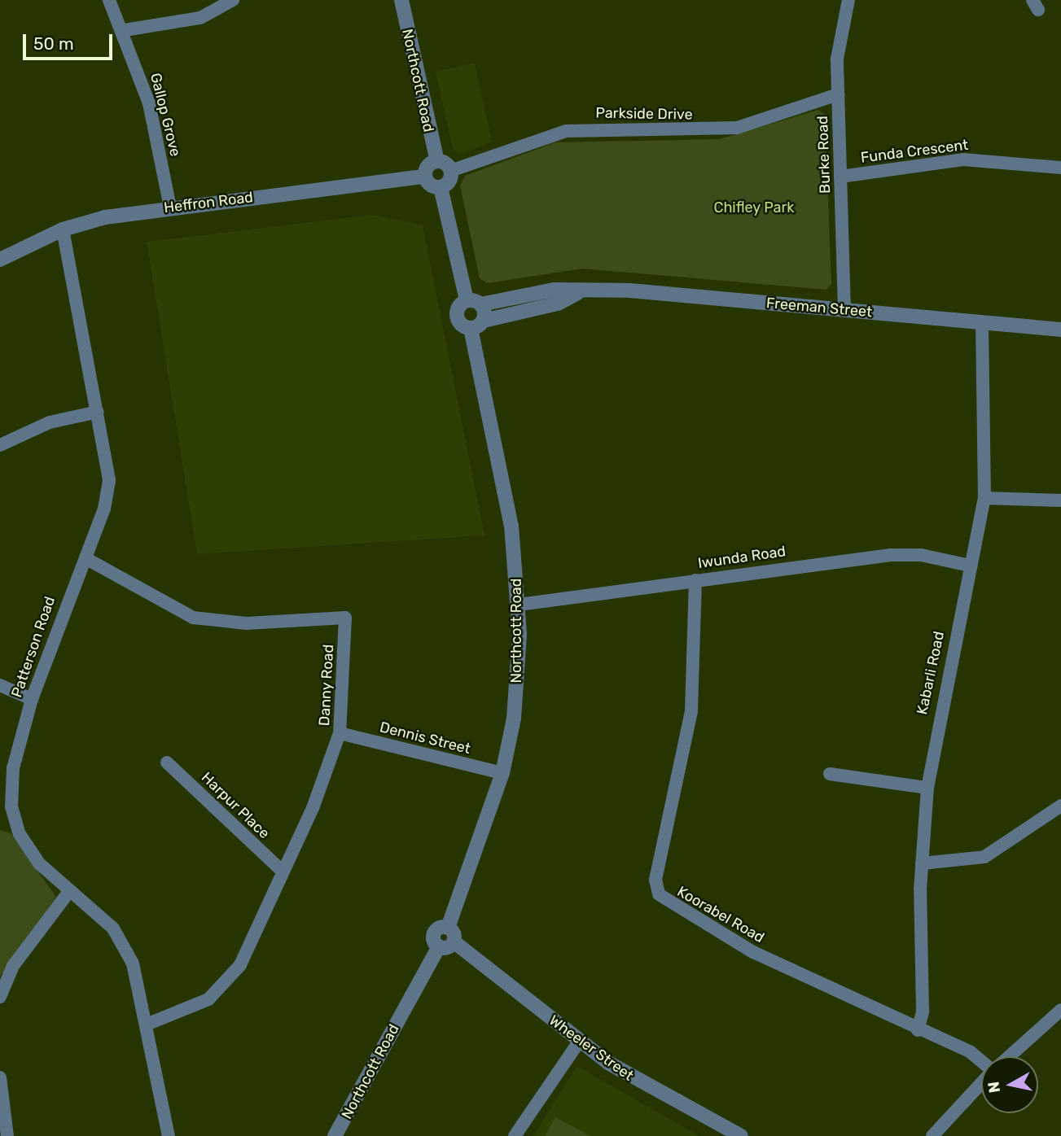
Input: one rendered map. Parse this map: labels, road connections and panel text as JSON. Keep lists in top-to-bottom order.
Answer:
{
  "streets": {
    "street": [
      "Northcott Road",
      "Parkside Drive",
      "Gallop Grove",
      "Funda Crescent",
      "Burke Road",
      "Heffron Road",
      "Freeman Street",
      "Iwunda Road",
      "Patterson Road",
      "Kabarli Road",
      "Danny Road",
      "Dennis Street",
      "Harpur Place",
      "Koorabel Road",
      "Wheeler Street"
    ]
  },
  "crossings": [
    ["Northcott Road", "Parkside Drive"],
    ["Northcott Road", "Heffron Road"],
    ["Northcott Road", "Freeman Street"],
    ["Northcott Road", "Iwunda Road"],
    ["Northcott Road", "Dennis Street"],
    ["Parkside Drive", "Burke Road"],
    ["Parkside Drive", "Heffron Road"],
    ["Gallop Grove", "Heffron Road"],
    ["Funda Crescent", "Burke Road"],
    ["Burke Road", "Freeman Street"],
    ["Heffron Road", "Patterson Road"],
    ["Freeman Street", "Kabarli Road"],
    ["Iwunda Road", "Kabarli Road"],
    ["Iwunda Road", "Koorabel Road"],
    ["Patterson Road", "Danny Road"],
    ["Kabarli Road", "Koorabel Road"],
    ["Danny Road", "Dennis Street"],
    ["Danny Road", "Harpur Place"]
  ],
  "parks": ["Chifley Park"],
  "scale_bar": "50 m",
  "north": "left"
}
